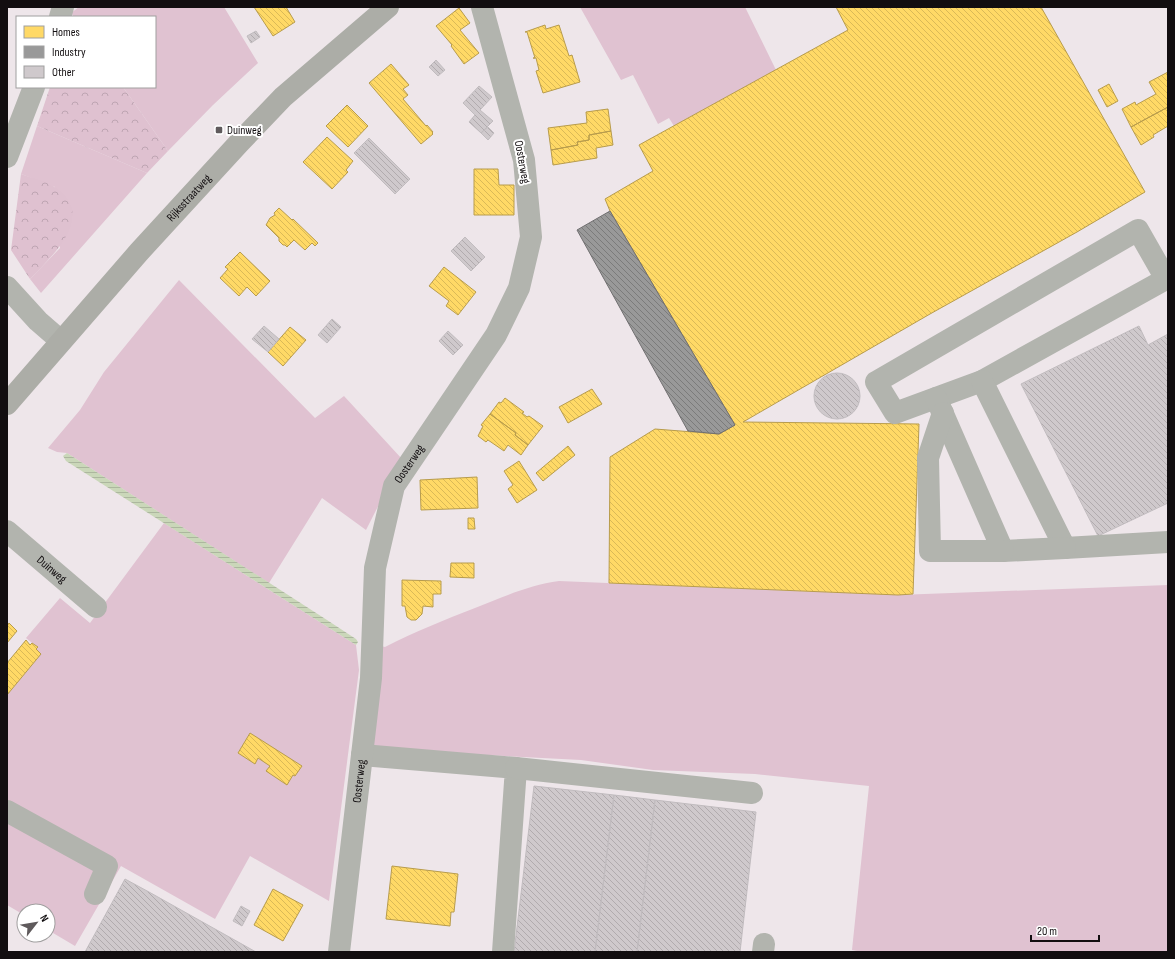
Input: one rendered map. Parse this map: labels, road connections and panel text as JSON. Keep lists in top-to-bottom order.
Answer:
{
  "streets": {
    "main road": ["Rijksstraatweg"],
    "street": ["Oosterweg", "Duinweg"]
  },
  "places": {
    "transit": ["Duinweg"]
  },
  "legend": ["Homes", "Industry", "Other"],
  "scale_bar": "20 m",
  "north": "top right"
}
